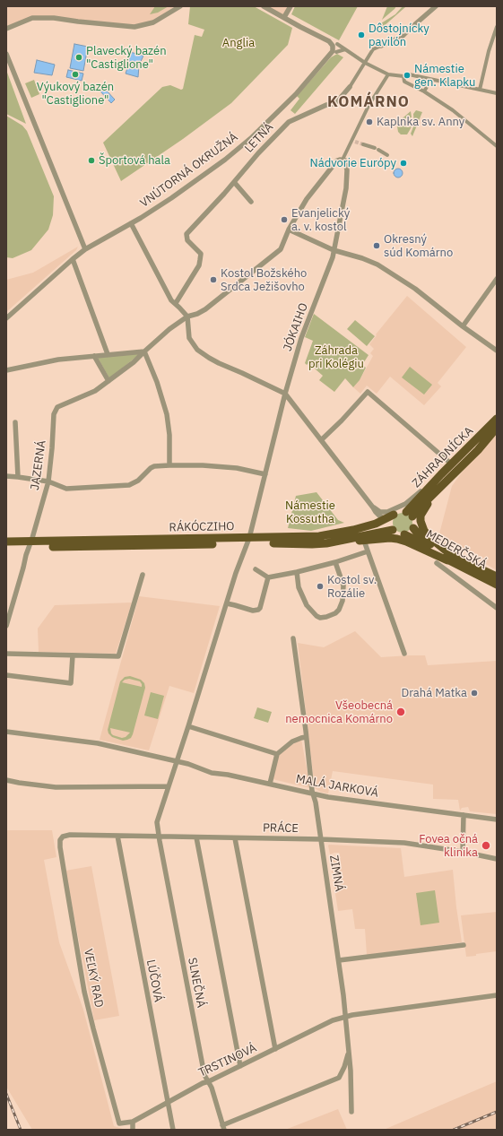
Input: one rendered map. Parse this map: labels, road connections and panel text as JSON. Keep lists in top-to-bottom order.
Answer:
{
  "streets": {
    "main road": ["ZÁHRADNÍCKA", "RÁKÓCZIHO", "MEDERČSKÁ"],
    "street": [
      "LETNÁ",
      "VNÚTORNÁ OKRUŽNÁ",
      "JÓKAIHO",
      "JAZERNÁ",
      "MALÁ JARKOVÁ",
      "PRÁCE",
      "ZIMNÁ",
      "VEĽKÝ RAD",
      "LÚČOVÁ",
      "SLNEČNÁ",
      "TRSTINOVÁ"
    ]
  },
  "crossings": [
    ["JÓKAIHO", "JAZERNÁ"],
    ["ZÁHRADNÍCKA", "RÁKÓCZIHO"],
    ["ZÁHRADNÍCKA", "MEDERČSKÁ"],
    ["JAZERNÁ", "RÁKÓCZIHO"],
    ["RÁKÓCZIHO", "MEDERČSKÁ"],
    ["RÁKÓCZIHO", "SLNEČNÁ"],
    ["MALÁ JARKOVÁ", "ZIMNÁ"],
    ["MALÁ JARKOVÁ", "SLNEČNÁ"],
    ["PRÁCE", "ZIMNÁ"],
    ["PRÁCE", "VEĽKÝ RAD"],
    ["PRÁCE", "LÚČOVÁ"],
    ["PRÁCE", "SLNEČNÁ"],
    ["ZIMNÁ", "TRSTINOVÁ"],
    ["VEĽKÝ RAD", "TRSTINOVÁ"],
    ["LÚČOVÁ", "TRSTINOVÁ"],
    ["SLNEČNÁ", "TRSTINOVÁ"]
  ],
  "districts": ["KOMÁRNO"],
  "parks": ["Anglia", "Záhrada pri Kolégiu", "Námestie Kossutha"],
  "places": [
    "Dôstojnícky pavilón",
    "Plavecký bazén \"Castiglione\"",
    "Výukový bazén \"Castiglione\"",
    "Námestie gen. Klapku",
    "Kaplnka sv. Anny",
    "Športová hala",
    "Nádvorie Európy",
    "Evanjelický a. v. kostol",
    "Okresný súd Komárno",
    "Kostol Božského Srdca Ježišovho",
    "Kostol sv. Rozálie",
    "Drahá Matka",
    "Všeobecná nemocnica Komárno",
    "Fovea očná klinika"
  ]
}
